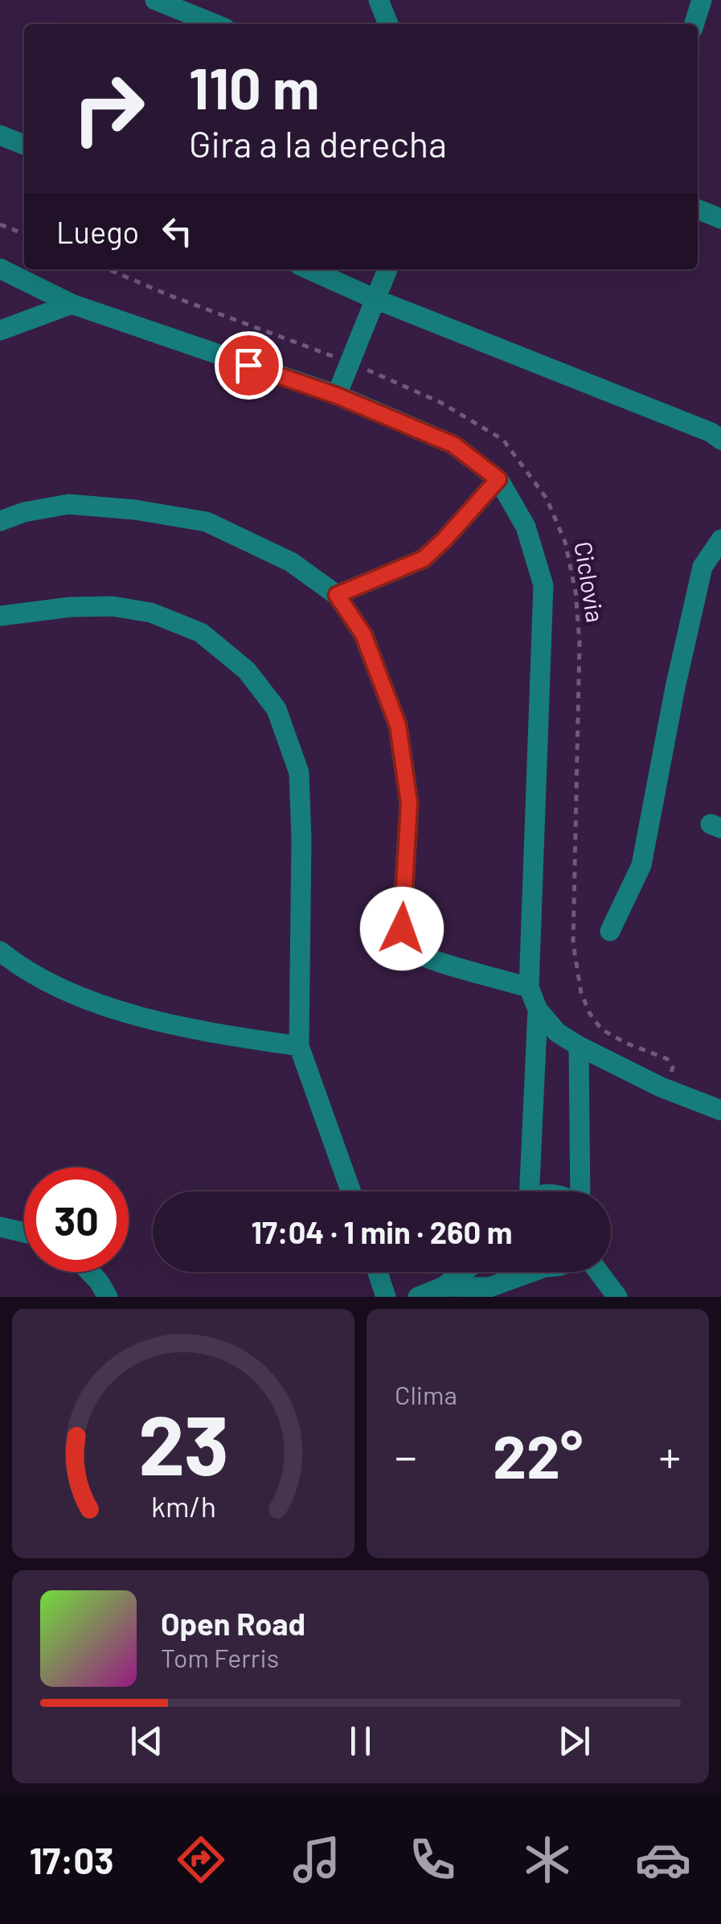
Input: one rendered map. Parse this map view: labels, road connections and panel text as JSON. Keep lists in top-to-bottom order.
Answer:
{
  "streets": {
    "path": ["Ciclovia"]
  },
  "page": {
    "turn": ["110 m", "Gira a la derecha"],
    "then": "Luego",
    "limit": "30",
    "trip": "17:04 · 1 min · 260 m",
    "tile": "Clima",
    "heat": ["−", "22°", "+"],
    "song": ["Open Road", "Tom Ferris"],
    "tabs": "17:03",
    "gauge": ["23", "km/h"]
  }
}
